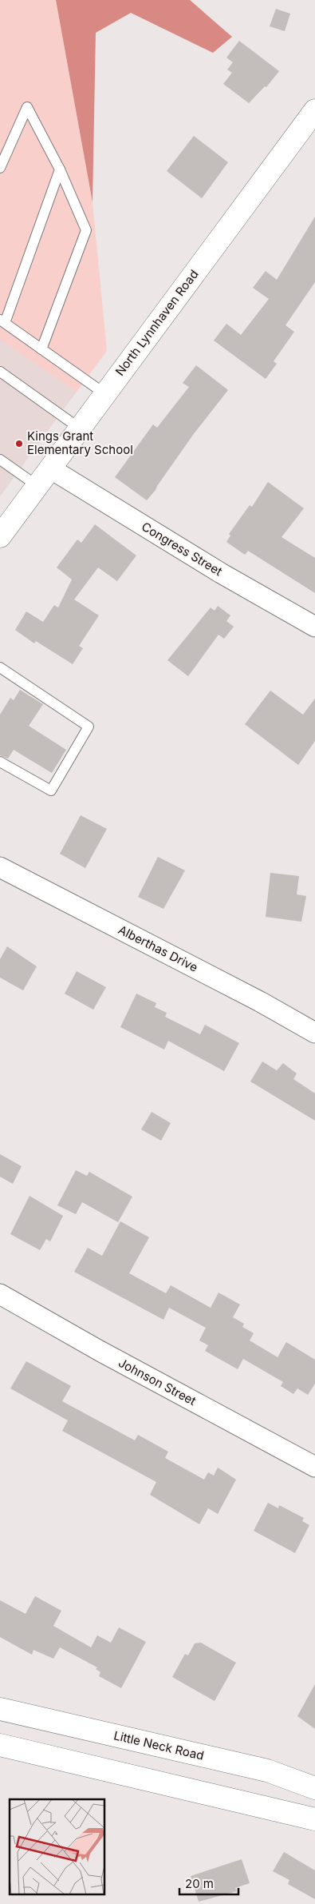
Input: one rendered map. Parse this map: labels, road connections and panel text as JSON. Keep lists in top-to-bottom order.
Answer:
{
  "streets": {
    "street": [
      "North Lynnhaven Road",
      "Congress Street",
      "Alberthas Drive",
      "Johnson Street",
      "Little Neck Road"
    ]
  },
  "crossings": [
    ["North Lynnhaven Road", "Congress Street"]
  ],
  "places": ["Kings Grant Elementary School"],
  "scale_bar": "20 m"
}
